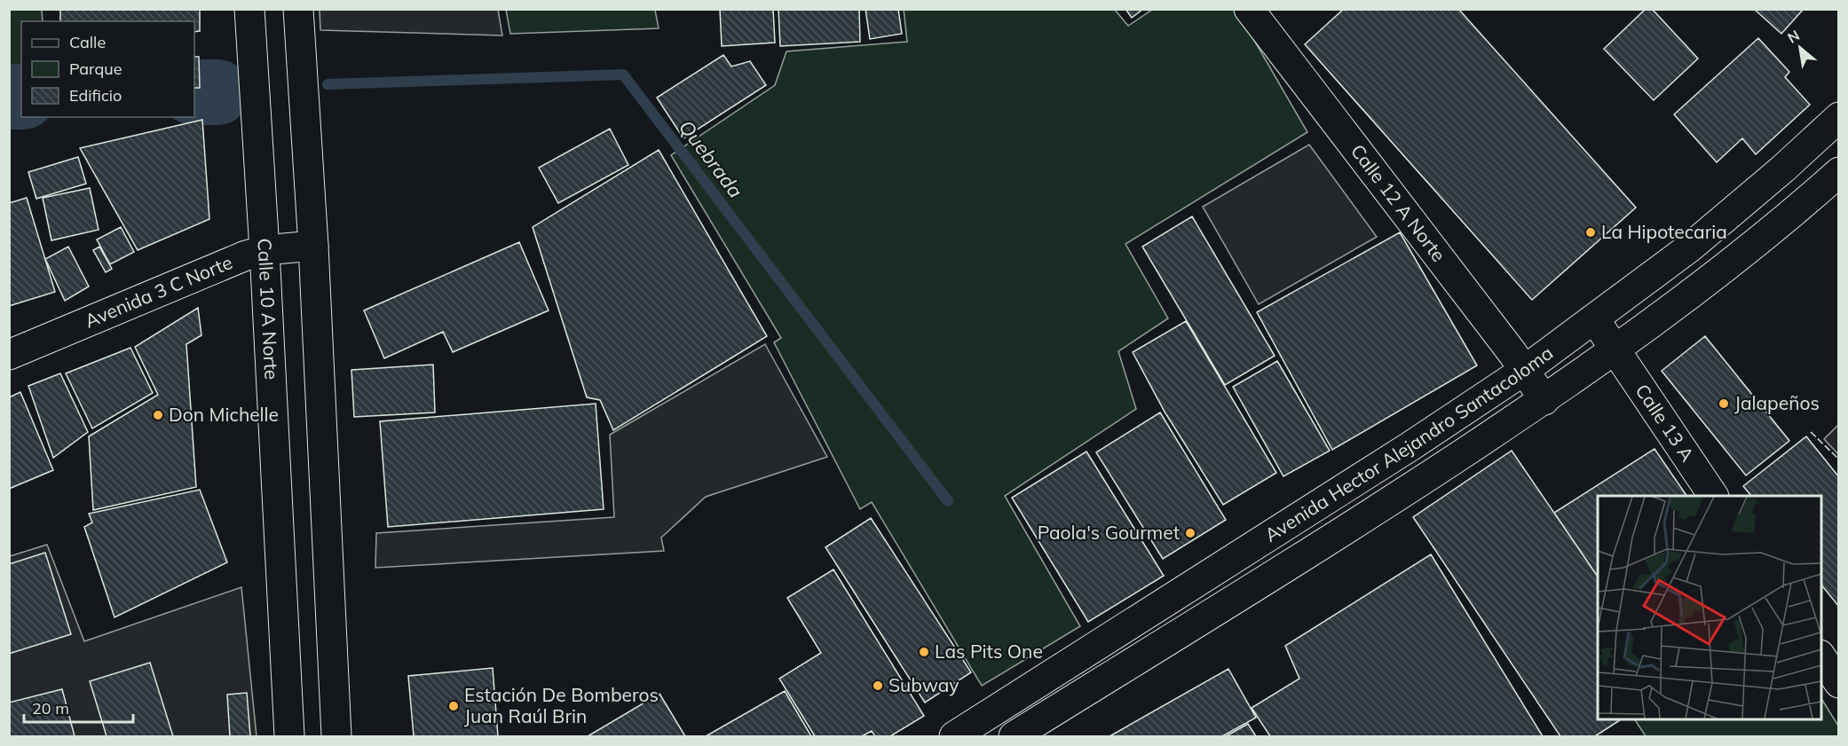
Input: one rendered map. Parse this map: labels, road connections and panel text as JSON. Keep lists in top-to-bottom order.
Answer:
{
  "streets": {
    "main road": [
      "Calle 12 A Norte",
      "Avenida 3 C Norte",
      "Calle 10 A Norte",
      "Calle 13 A",
      "Avenida Hector Alejandro Santacoloma"
    ]
  },
  "crossings": [
    ["Calle 12 A Norte", "Avenida Hector Alejandro Santacoloma"],
    ["Avenida 3 C Norte", "Calle 10 A Norte"],
    ["Calle 13 A", "Avenida Hector Alejandro Santacoloma"]
  ],
  "water": ["Quebrada"],
  "places": [
    "La Hipotecaria",
    "Jalapeños",
    "Don Michelle",
    "Paola's Gourmet",
    "Las Pits One",
    "Subway",
    "Estación De Bomberos Juan Raúl Brin"
  ],
  "legend": ["Calle", "Parque", "Edificio"],
  "scale_bar": "20 m",
  "north": "top left"
}
